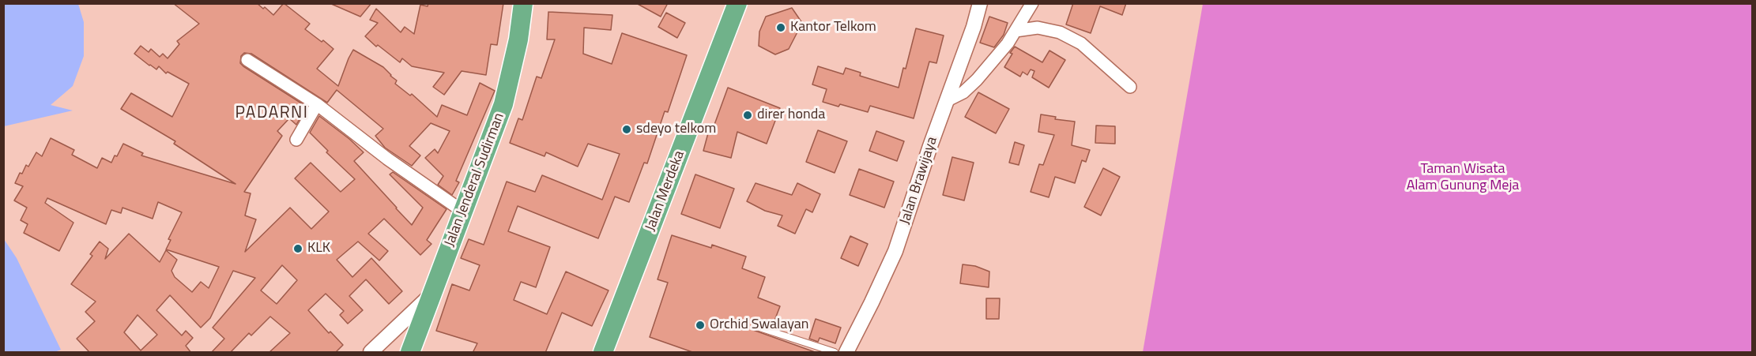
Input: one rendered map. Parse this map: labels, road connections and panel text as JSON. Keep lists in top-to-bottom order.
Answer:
{
  "streets": {
    "highway": ["Jalan Jenderal Sudirman", "Jalan Merdeka"],
    "street": ["Jalan Brawijaya"]
  },
  "districts": ["PADARNI"],
  "parks": ["Taman Wisata Alam Gunung Meja"],
  "places": [
    "Kantor Telkom",
    "direr honda",
    "sdeyo telkom",
    "KLK",
    "Orchid Swalayan"
  ]
}
